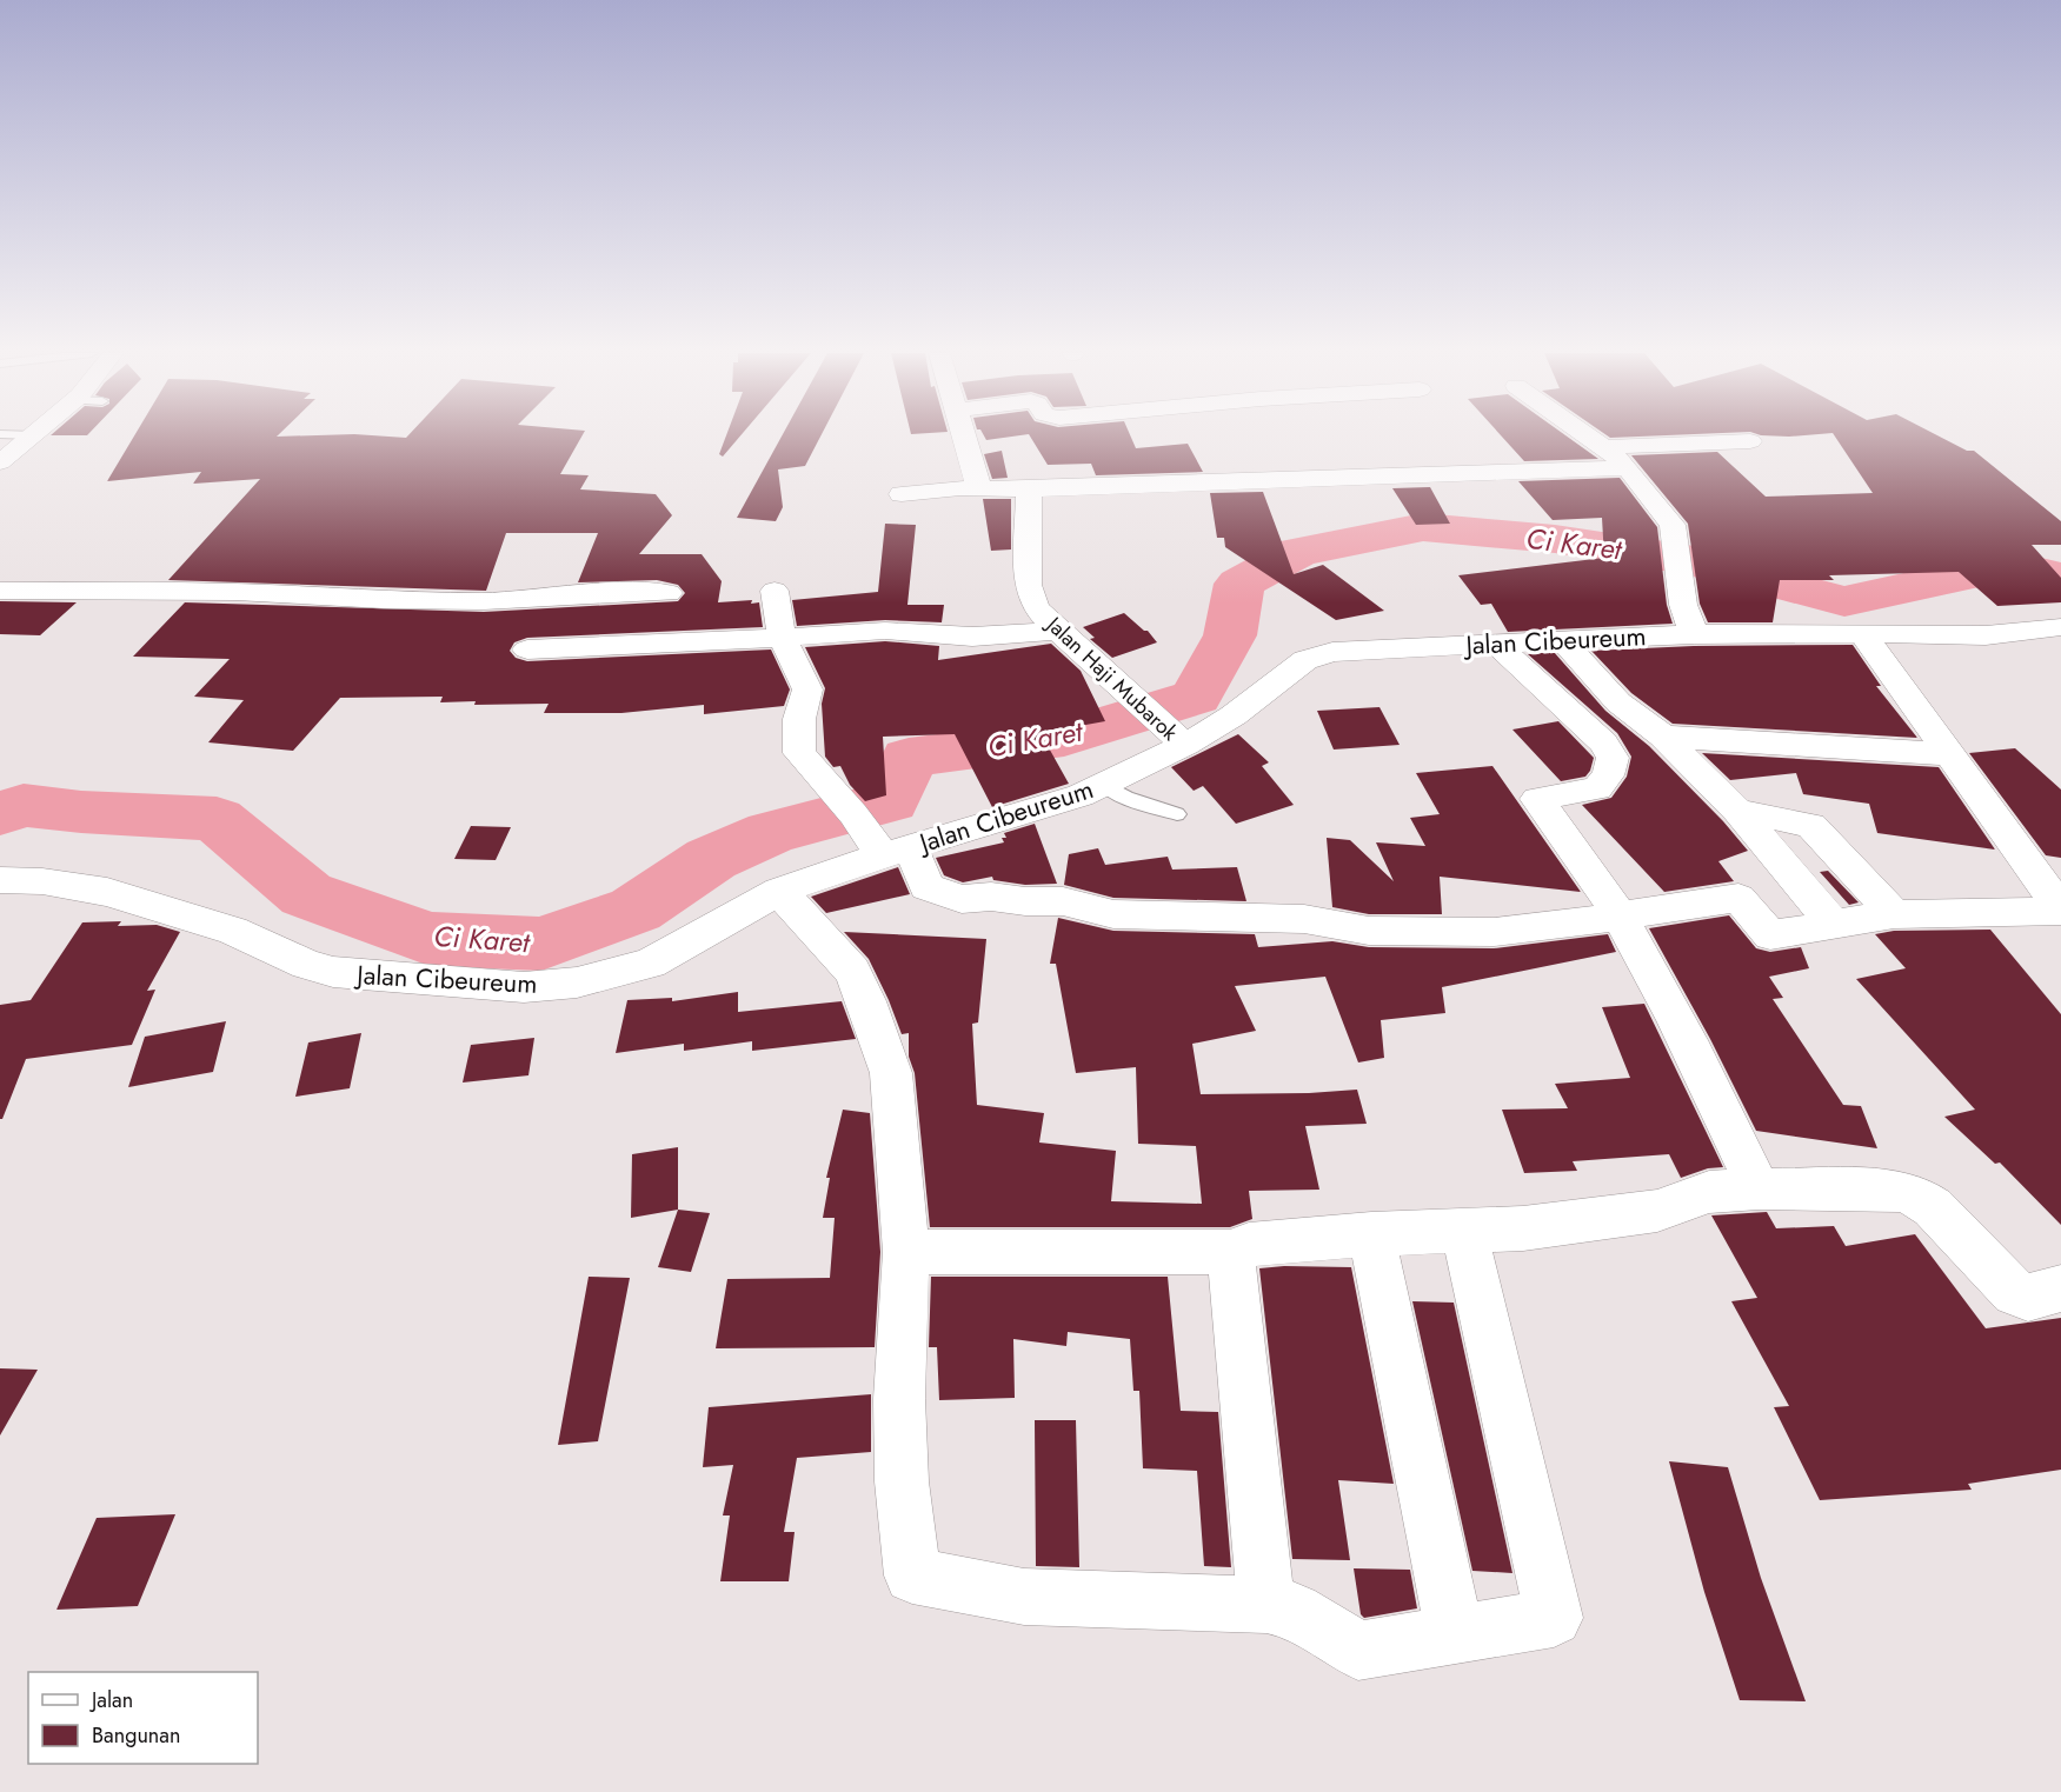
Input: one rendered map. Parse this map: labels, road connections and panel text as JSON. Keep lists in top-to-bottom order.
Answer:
{
  "streets": {
    "street": ["Jalan Cibeureum", "Jalan Haji Mubarok"]
  },
  "crossings": [
    ["Jalan Cibeureum", "Jalan Haji Mubarok"]
  ],
  "water": ["Ci Karet"],
  "legend": ["Jalan", "Bangunan"]
}
